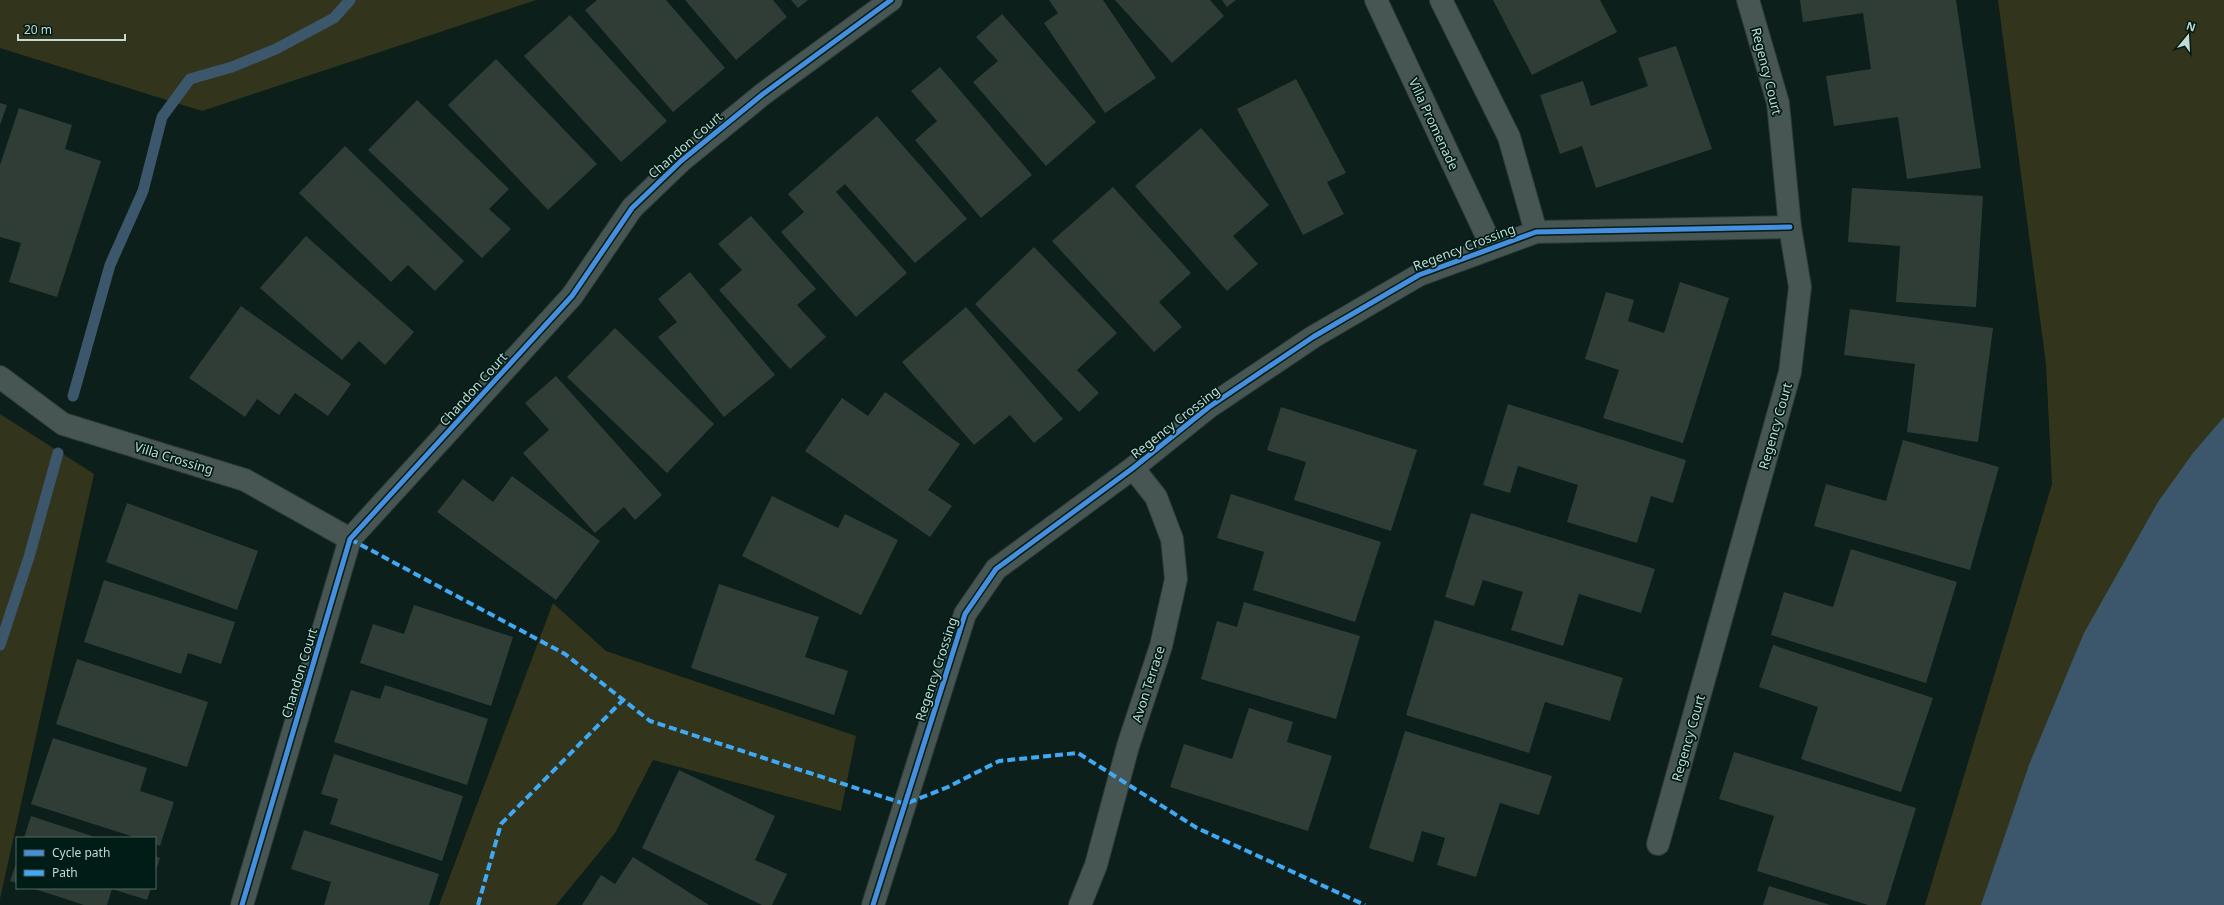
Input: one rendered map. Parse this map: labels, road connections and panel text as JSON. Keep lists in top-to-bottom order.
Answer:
{
  "streets": {
    "street": [
      "Regency Court",
      "Villa Promenade",
      "Chandon Court",
      "Regency Crossing",
      "Villa Crossing",
      "Avon Terrace"
    ]
  },
  "crossings": [
    ["Regency Court", "Regency Crossing"],
    ["Villa Promenade", "Regency Crossing"],
    ["Chandon Court", "Villa Crossing"],
    ["Regency Crossing", "Avon Terrace"]
  ],
  "legend": ["Cycle path", "Path"],
  "scale_bar": "20 m",
  "north": "top"
}
